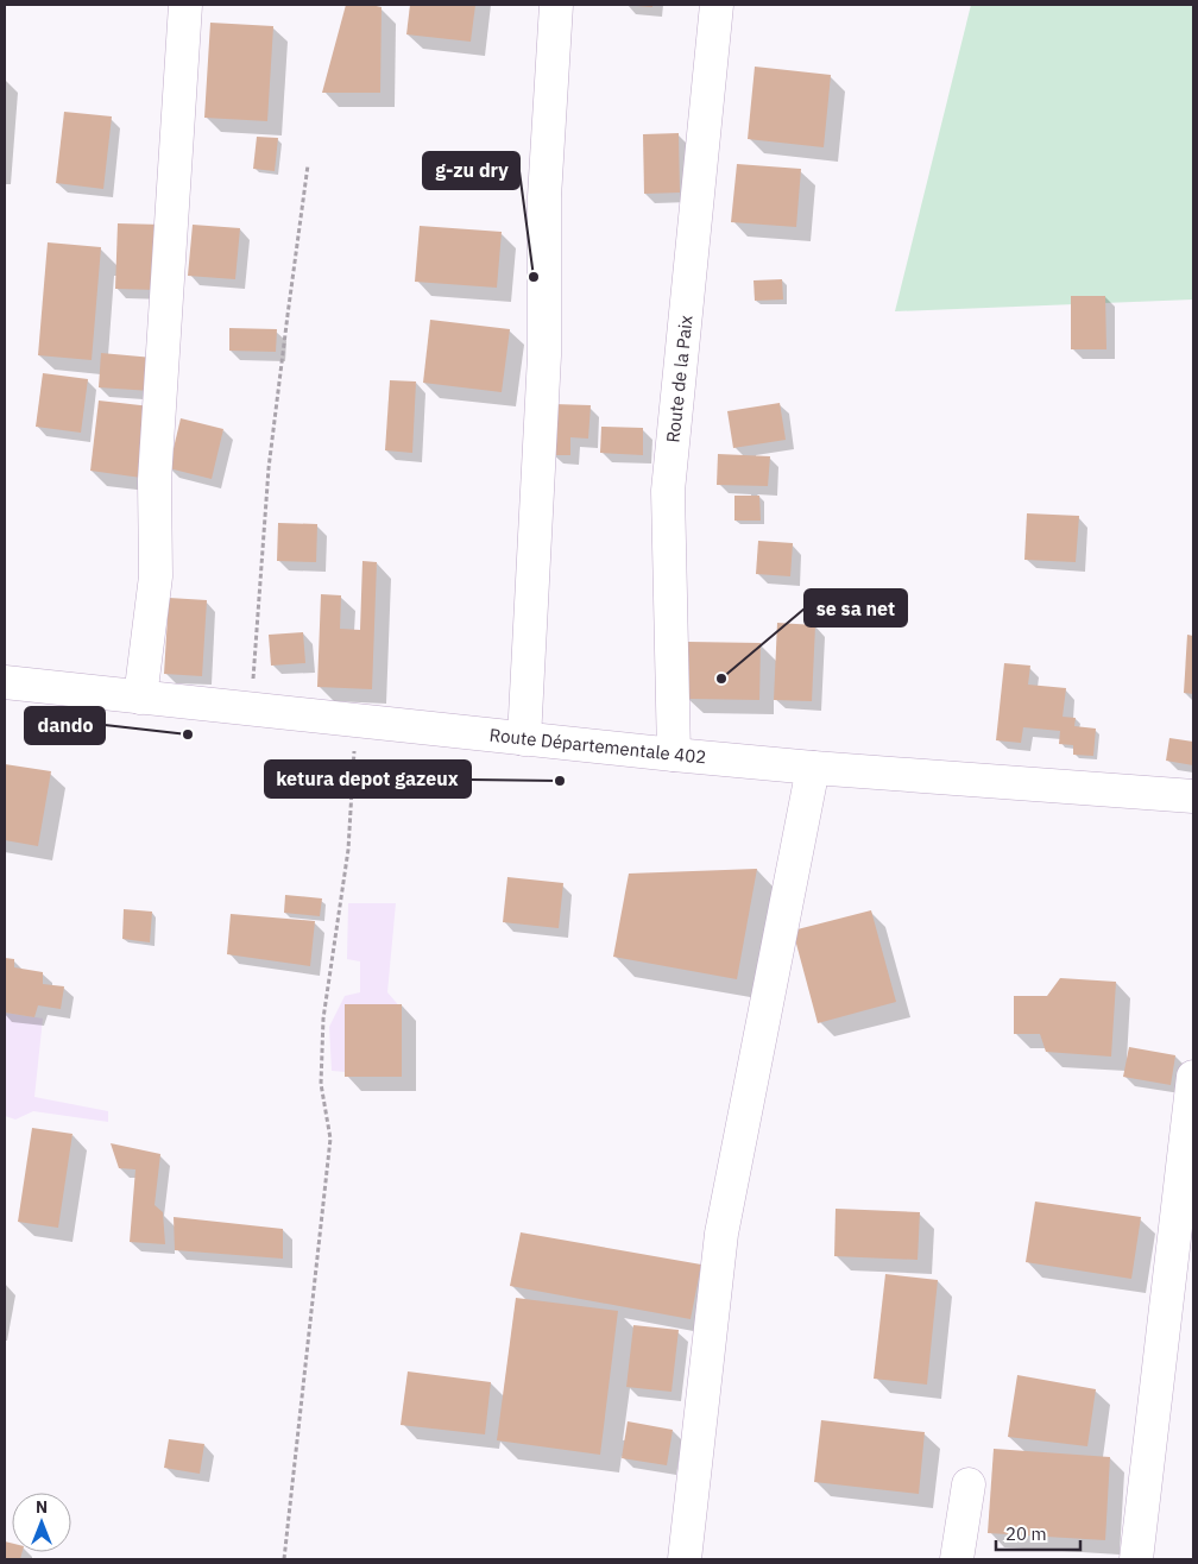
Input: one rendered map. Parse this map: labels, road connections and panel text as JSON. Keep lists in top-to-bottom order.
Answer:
{
  "streets": {
    "street": ["Route de la Paix", "Route Départementale 402"]
  },
  "crossings": [
    ["Route de la Paix", "Route Départementale 402"]
  ],
  "places": [
    "g-zu dry",
    "se sa net",
    "dando",
    "ketura depot gazeux"
  ],
  "scale_bar": "20 m",
  "north": "top"
}
